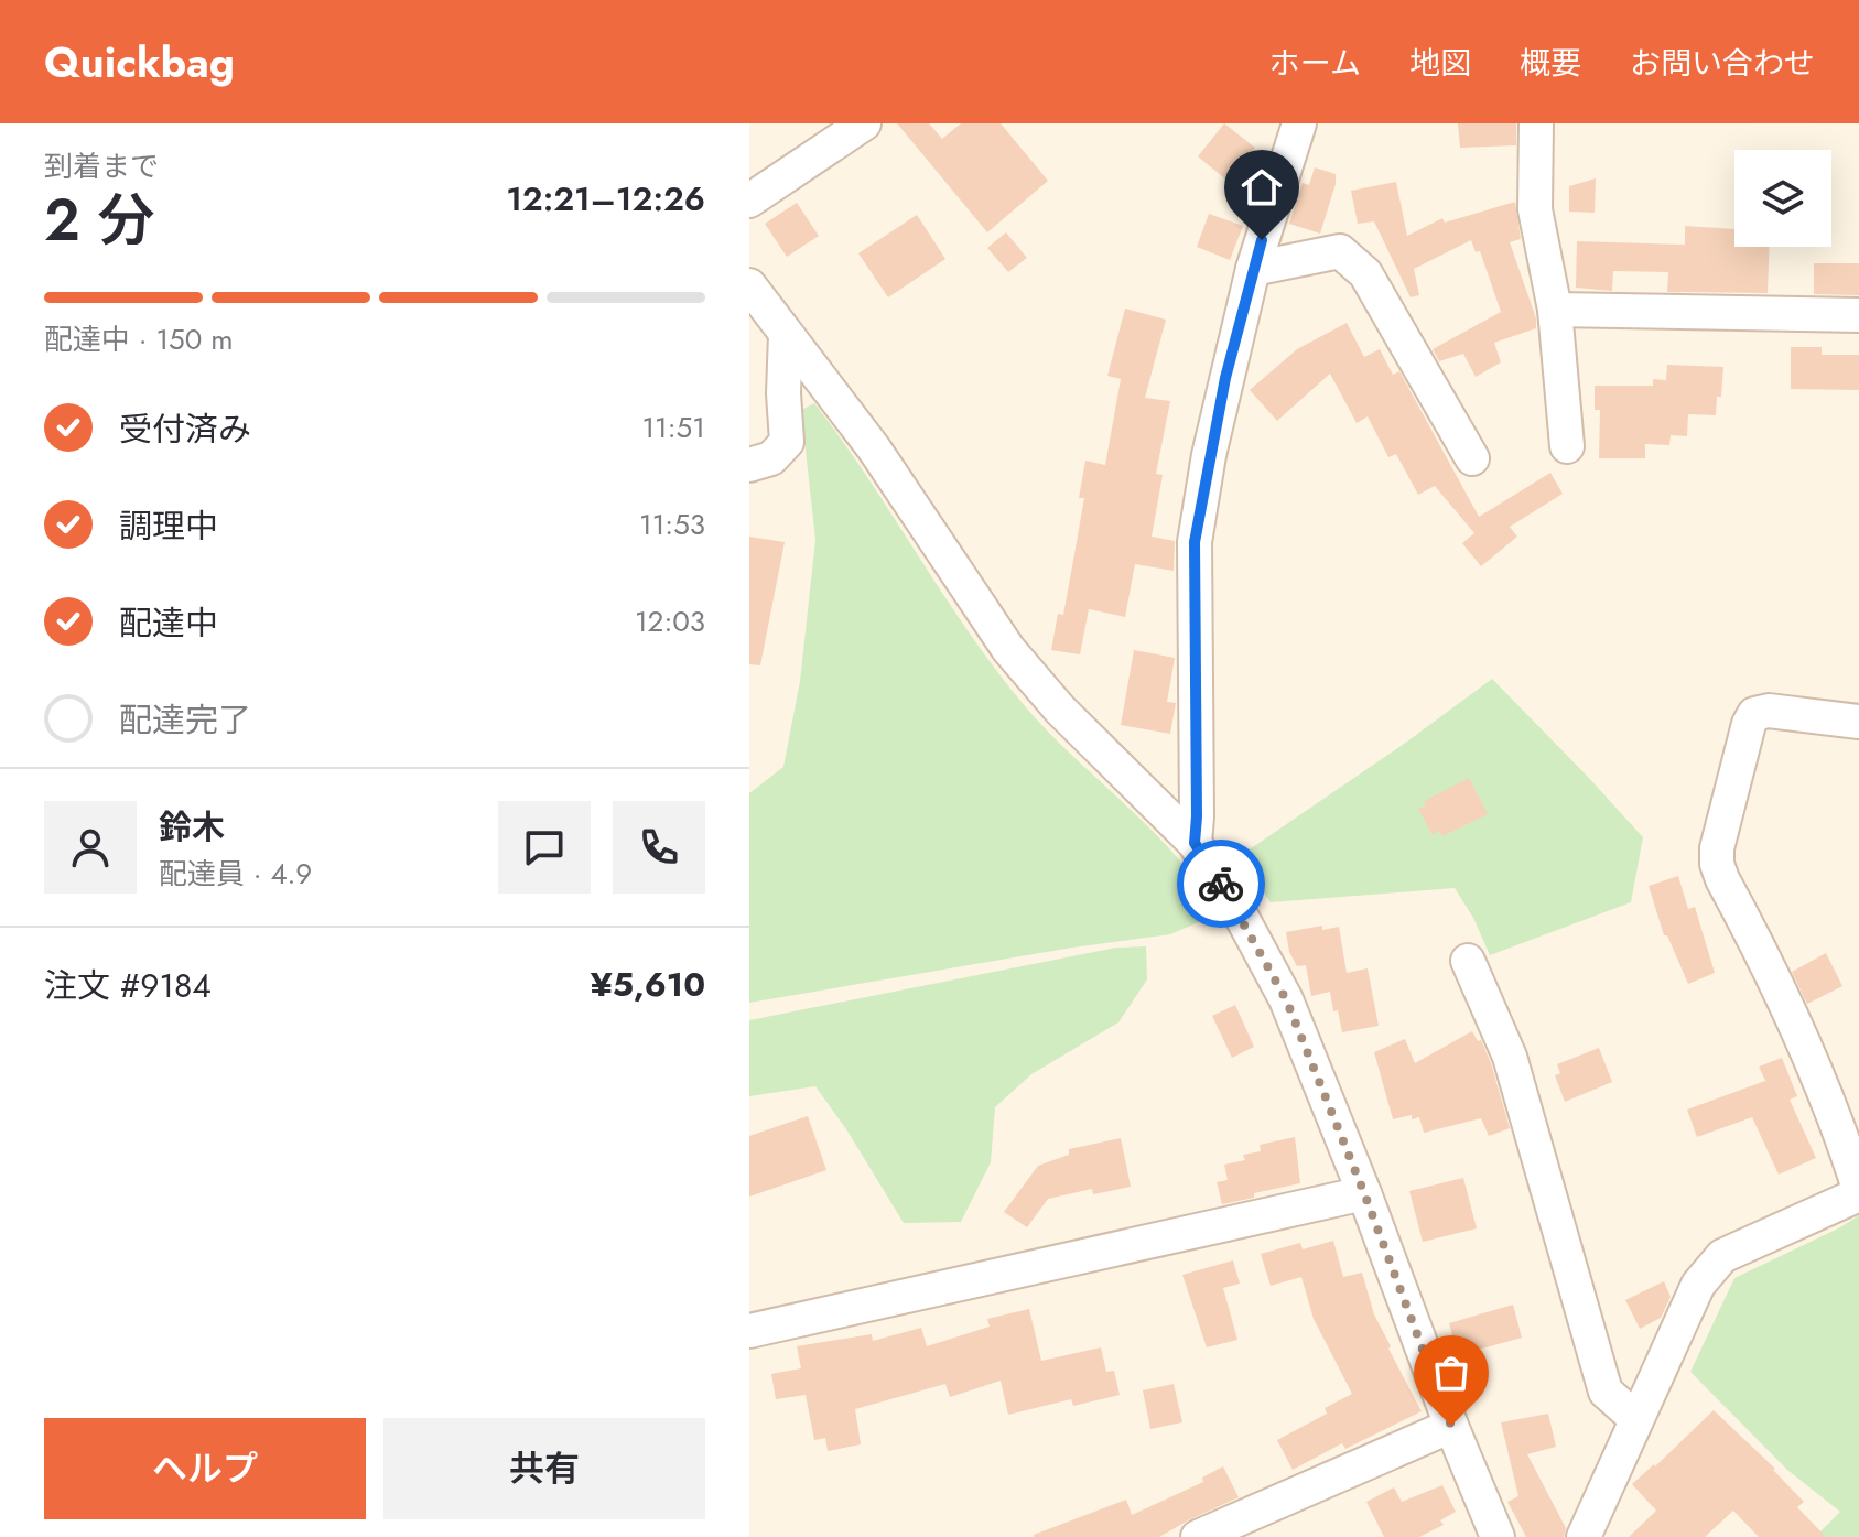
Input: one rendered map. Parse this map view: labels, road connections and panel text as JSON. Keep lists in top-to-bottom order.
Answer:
{
  "page": {
    "header": "Quickbag",
    "nav": [
      "ホーム",
      "地図",
      "概要",
      "お問い合わせ"
    ],
    "heading": ["2 分", "到着まで", "12:21–12:26"],
    "panel": [
      "鈴木",
      "配達員 · 4.9",
      "注文 #9184",
      "¥5,610"
    ],
    "bar": "配達中 · 150 m",
    "list": [
      ["受付済み", "11:51"],
      ["調理中", "11:53"],
      ["配達中", "12:03"],
      "配達完了"
    ],
    "buttons": ["ヘルプ", "共有"]
  }
}
